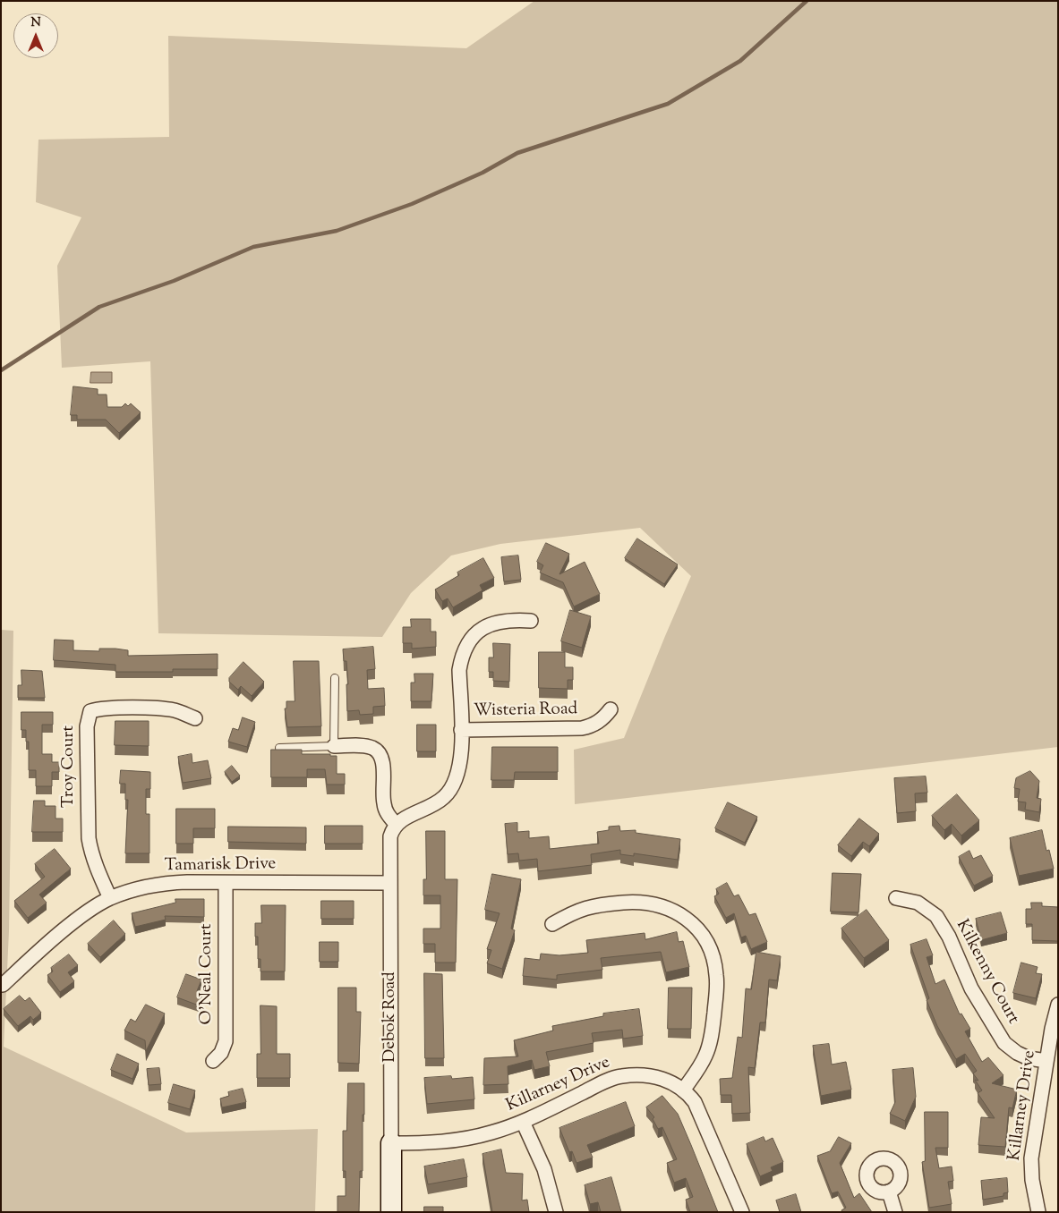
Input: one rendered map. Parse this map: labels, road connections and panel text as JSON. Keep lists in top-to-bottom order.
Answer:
{
  "streets": {
    "street": [
      "Wisteria Road",
      "Troy Court",
      "Tamarisk Drive",
      "Kilkenny Court",
      "O'Neal Court",
      "Debok Road",
      "Killarney Drive"
    ]
  },
  "crossings": [
    ["Troy Court", "Tamarisk Drive"],
    ["Tamarisk Drive", "O'Neal Court"],
    ["Tamarisk Drive", "Debok Road"],
    ["Kilkenny Court", "Killarney Drive"],
    ["Debok Road", "Killarney Drive"]
  ],
  "north": "top"
}
